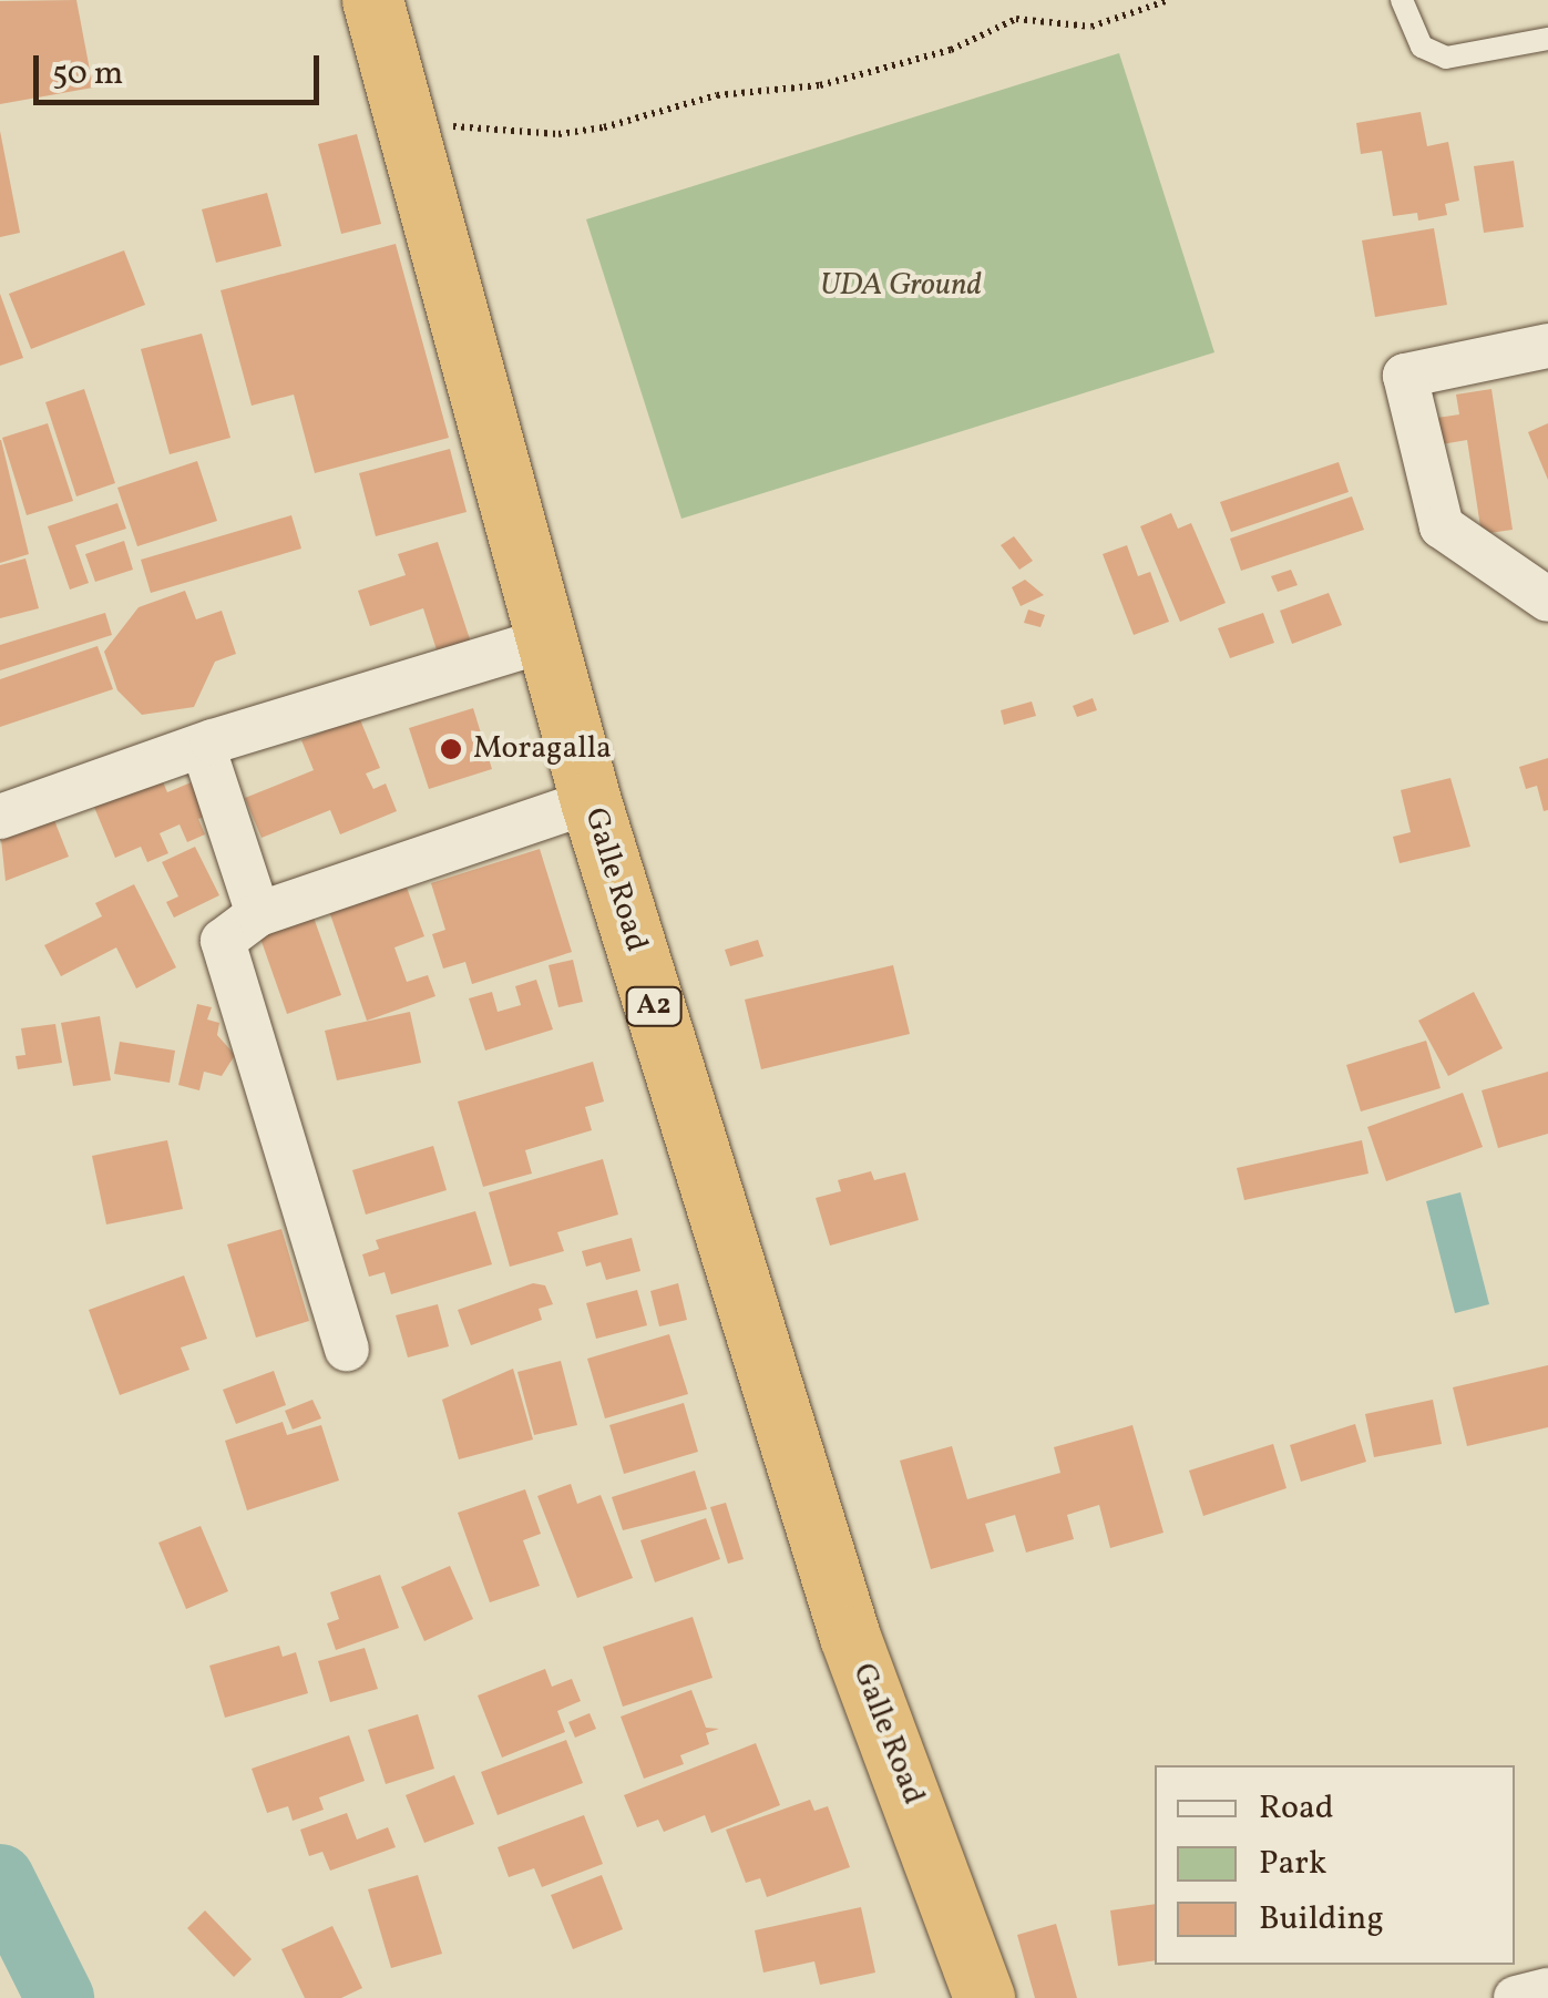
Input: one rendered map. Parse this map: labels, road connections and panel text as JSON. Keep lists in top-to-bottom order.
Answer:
{
  "streets": {
    "highway": ["Galle Road", "A2"]
  },
  "parks": ["UDA Ground"],
  "places": ["Moragalla"],
  "legend": ["Road", "Park", "Building"],
  "scale_bar": "50 m"
}
